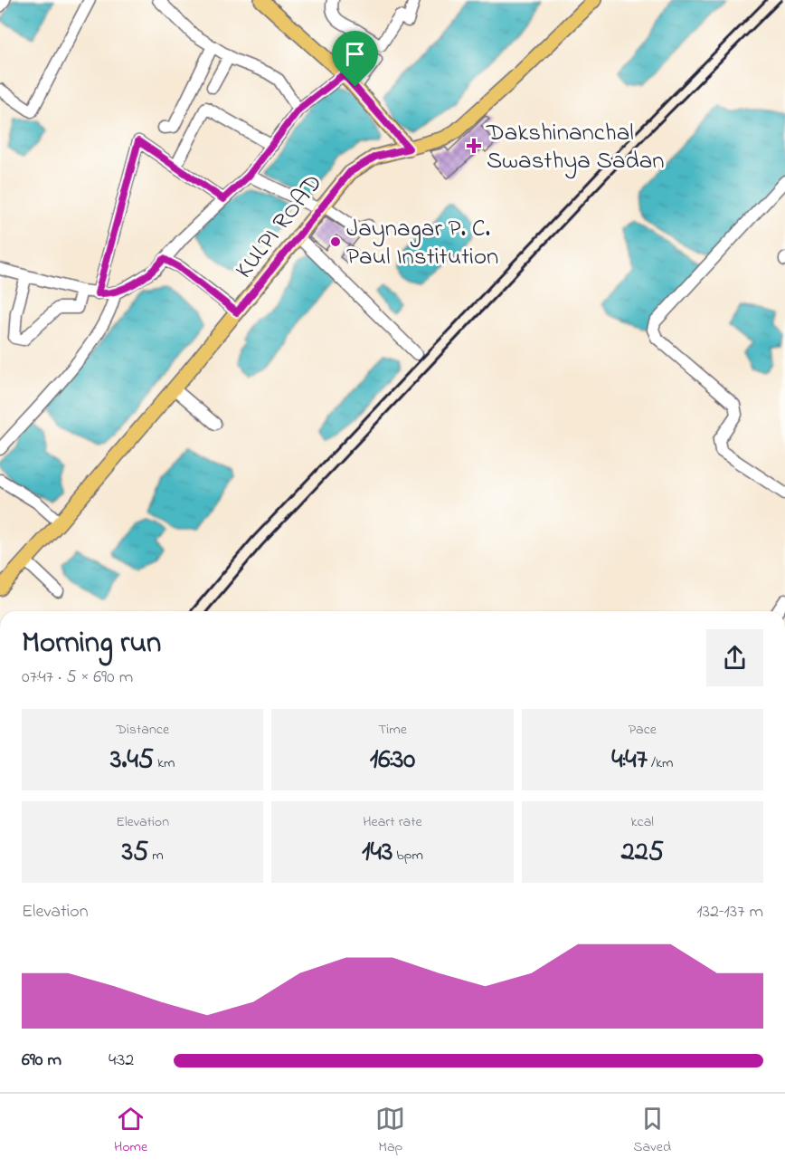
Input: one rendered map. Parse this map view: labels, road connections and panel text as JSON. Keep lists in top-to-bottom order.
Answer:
{
  "streets": {
    "main road": ["KULPI ROAD"]
  },
  "places": {
    "health": ["Dakshinanchal Swasthya Sadan"],
    "other": ["Jaynagar P. C. Paul Institution"]
  },
  "page": {
    "heading": ["Morning run", "07:47 · 5 × 690 m"],
    "stats": [
      ["Distance", "3.45 km"],
      ["Time", "16:30"],
      ["Pace", "4:47 /km"],
      ["Elevation", "35 m"],
      ["Heart rate", "143 bpm"],
      ["kcal", "225"]
    ],
    "chart": ["Elevation", "132–137 m"],
    "list": [
      {
        "name": "690 m",
        "note": "4:32"
      }
    ],
    "tabs": ["Home", "Map", "Saved"]
  }
}
